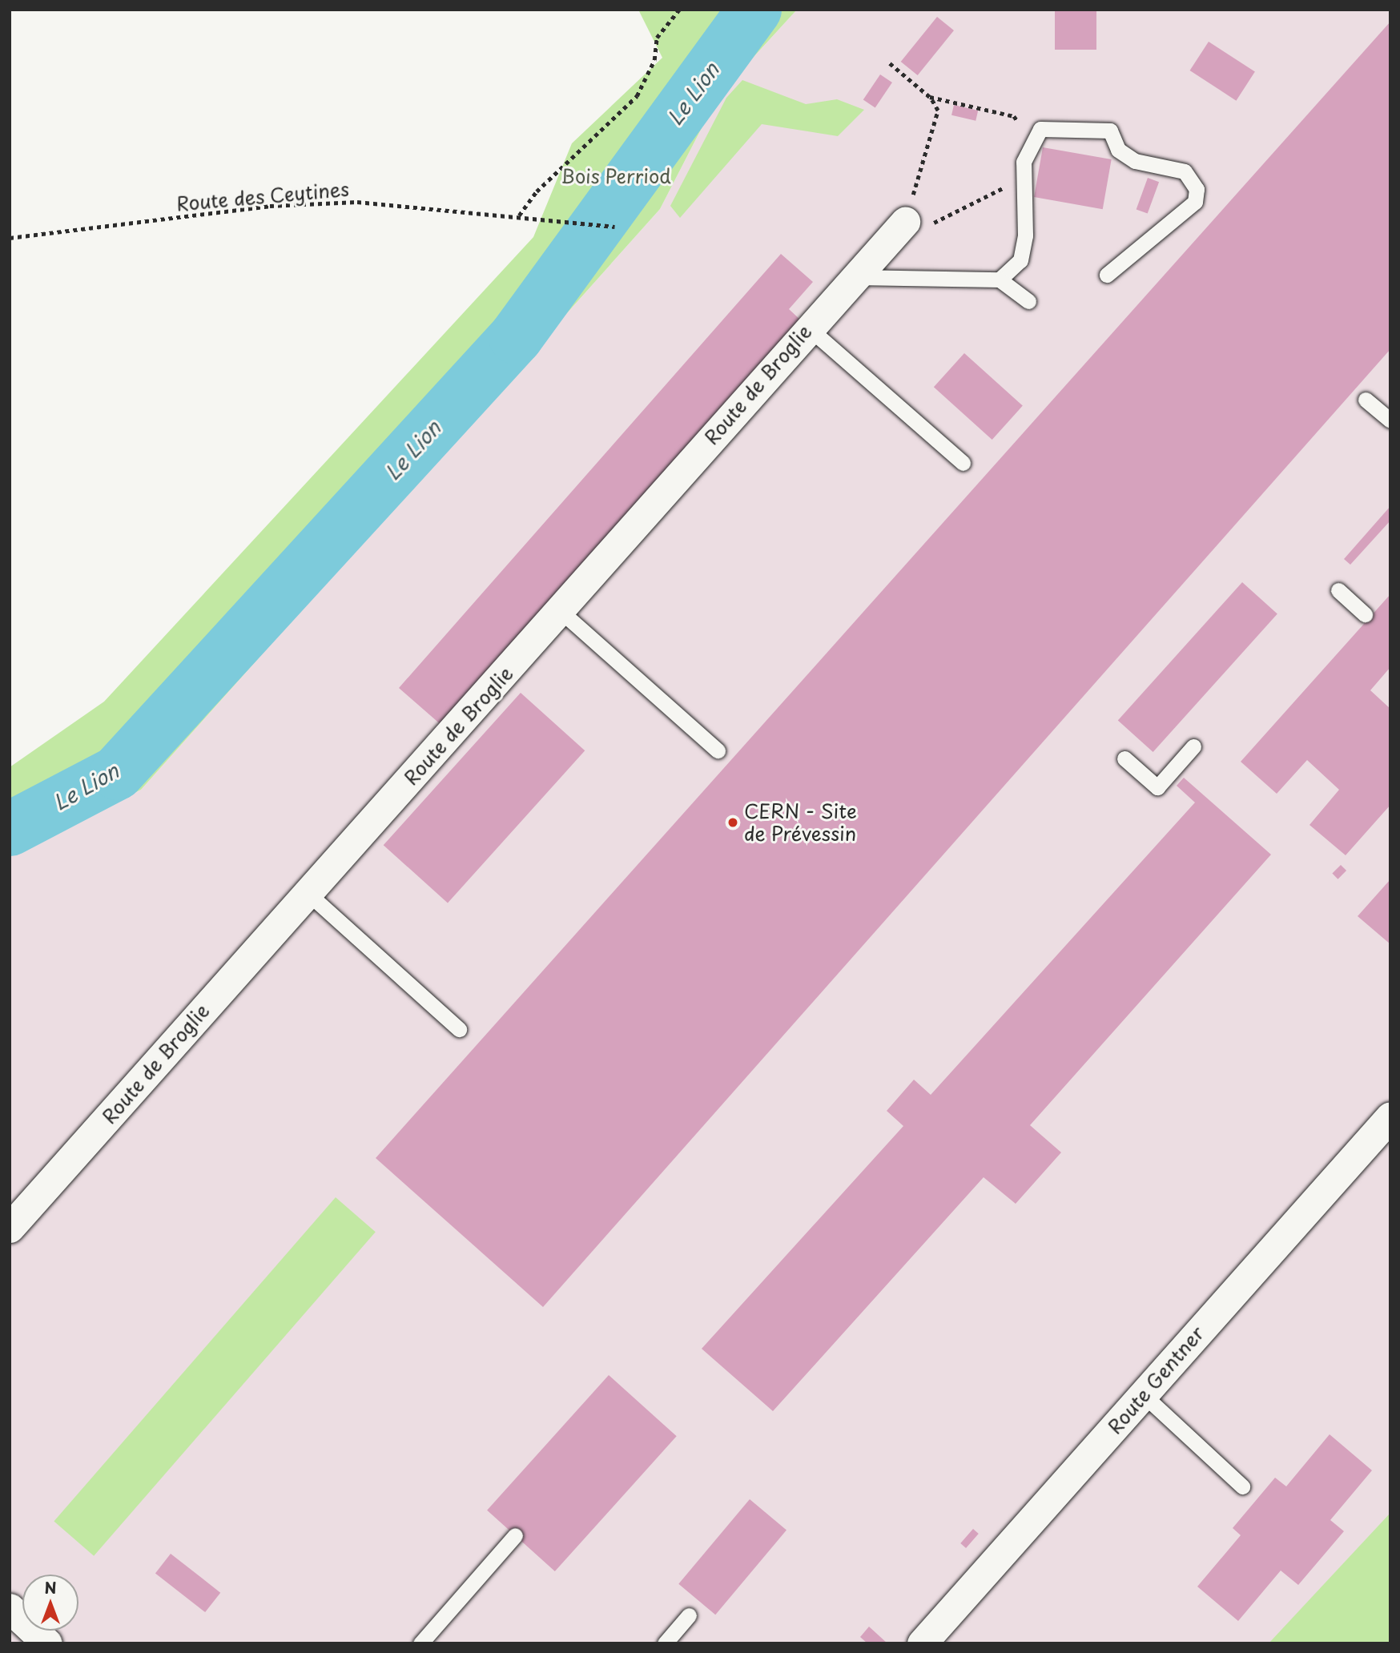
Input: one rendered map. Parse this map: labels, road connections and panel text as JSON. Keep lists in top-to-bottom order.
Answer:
{
  "streets": {
    "street": ["Route de Broglie", "Route Gentner"],
    "path": ["Route des Ceytines"]
  },
  "water": ["Le Lion"],
  "parks": ["Bois Perriod"],
  "places": ["CERN - Site de Prévessin"],
  "north": "top"
}
